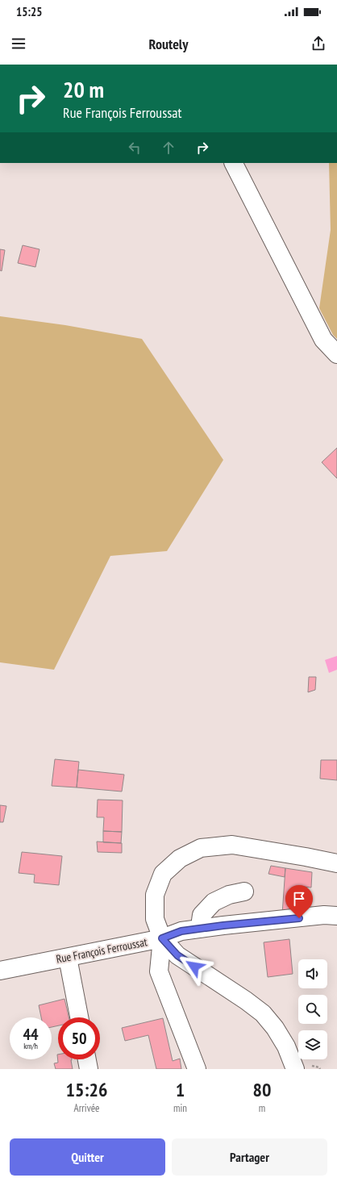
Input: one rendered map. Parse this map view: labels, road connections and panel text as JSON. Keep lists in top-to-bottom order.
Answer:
{
  "streets": {
    "main road": ["Rue François Ferroussat"]
  },
  "page": {
    "status": "15:25",
    "header": "Routely",
    "turn": ["20 m", "Rue François Ferroussat"],
    "speed": "44 km/h",
    "limit": "50",
    "eta": [
      "15:26",
      "Arrivée",
      "1",
      "min",
      "80",
      "m"
    ],
    "buttons": ["Quitter", "Partager"]
  }
}
